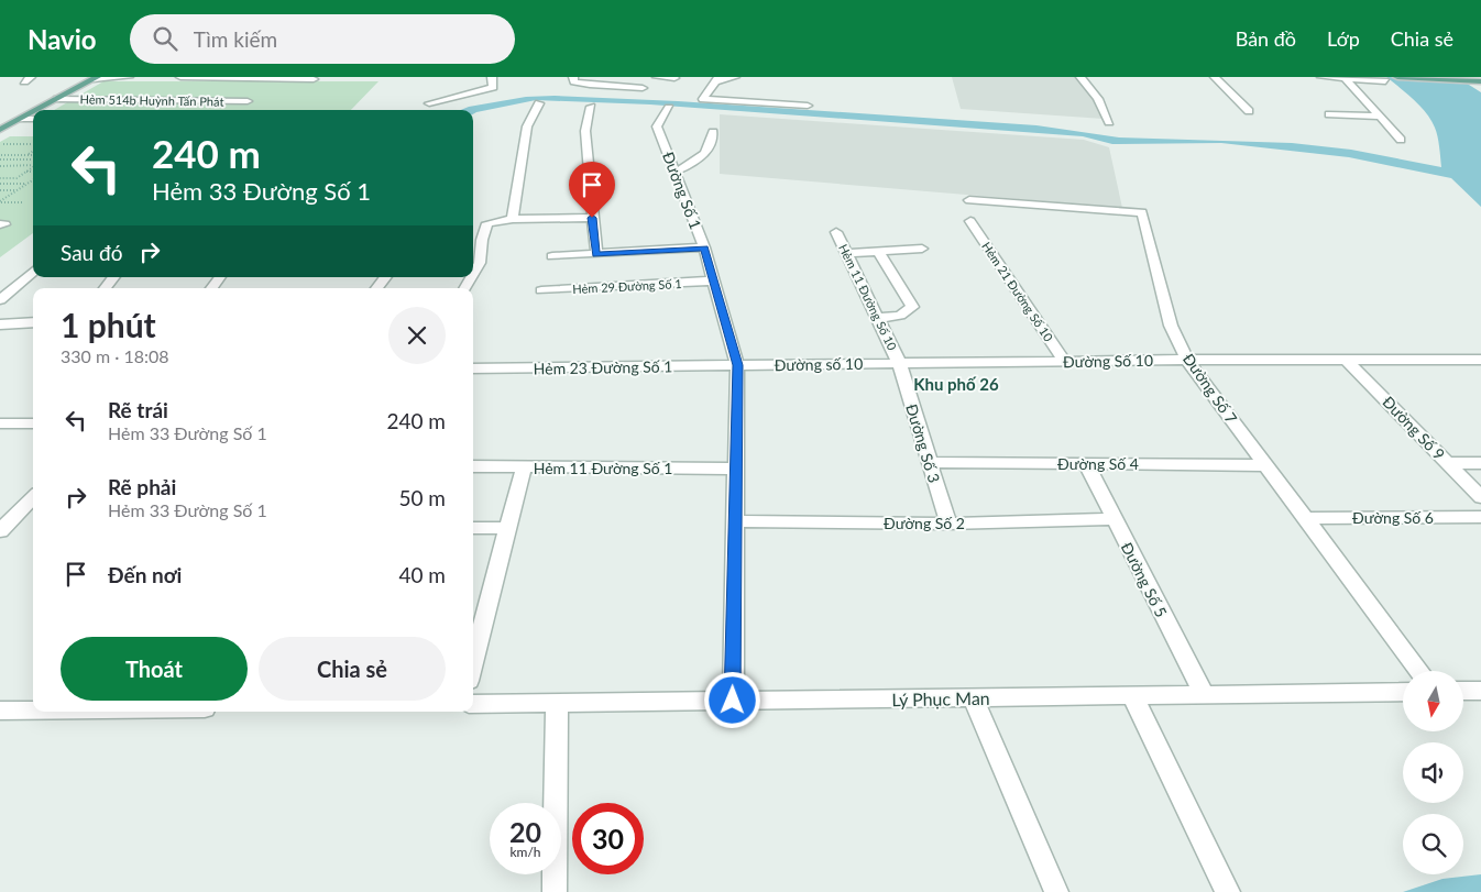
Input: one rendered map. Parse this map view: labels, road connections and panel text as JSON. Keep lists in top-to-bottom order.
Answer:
{
  "streets": {
    "street": [
      "Hẻm 514b Huỳnh Tấn Phát",
      "Đường Số 1",
      "Hẻm 29 Đường Số 1",
      "Hẻm 21 Đường Số 10",
      "Hẻm 11 Đường Số 10",
      "Đường Số 10",
      "Đường số 10",
      "Hẻm 23 Đường Số 1",
      "Đường Số 7",
      "Đường Số 9",
      "Đường Số 3",
      "Đường Số 4",
      "Hẻm 11 Đường Số 1",
      "Đường Số 6",
      "Đường Số 2",
      "Đường Số 5",
      "Lý Phục Man"
    ]
  },
  "crossings": [
    ["Đường Số 1", "Hẻm 29 Đường Số 1"],
    ["Đường Số 1", "Đường số 10"],
    ["Đường Số 1", "Hẻm 23 Đường Số 1"],
    ["Đường Số 1", "Hẻm 11 Đường Số 1"],
    ["Đường Số 1", "Đường Số 2"],
    ["Đường Số 1", "Lý Phục Man"],
    ["Hẻm 21 Đường Số 10", "Đường Số 10"],
    ["Hẻm 11 Đường Số 10", "Đường Số 10"],
    ["Hẻm 11 Đường Số 10", "Đường số 10"],
    ["Hẻm 11 Đường Số 10", "Đường Số 3"],
    ["Đường Số 10", "Đường số 10"],
    ["Đường Số 10", "Đường Số 7"],
    ["Đường Số 10", "Đường Số 9"],
    ["Đường Số 10", "Đường Số 3"],
    ["Đường số 10", "Hẻm 23 Đường Số 1"],
    ["Đường số 10", "Đường Số 3"],
    ["Đường Số 7", "Đường Số 4"],
    ["Đường Số 7", "Đường Số 6"],
    ["Đường Số 3", "Đường Số 4"],
    ["Đường Số 3", "Đường Số 2"],
    ["Đường Số 4", "Đường Số 5"],
    ["Đường Số 2", "Đường Số 5"],
    ["Đường Số 5", "Lý Phục Man"]
  ],
  "districts": ["Khu phố 26"],
  "north": "bottom",
  "page": {
    "header": "Navio",
    "search": "Tìm kiếm",
    "nav": ["Bản đồ", "Lớp", "Chia sẻ"],
    "turn": ["240 m", "Hẻm 33 Đường Số 1"],
    "then": "Sau đó",
    "heading": ["1 phút", "330 m · 18:08"],
    "list": [
      {
        "name": "Rẽ trái",
        "note": "Hẻm 33 Đường Số 1",
        "value": "240 m"
      },
      {
        "name": "Rẽ phải",
        "note": "Hẻm 33 Đường Số 1",
        "value": "50 m"
      },
      {
        "name": "Đến nơi",
        "value": "40 m"
      }
    ],
    "buttons": ["Thoát", "Chia sẻ"],
    "speed": "20 km/h",
    "limit": "30"
  }
}
